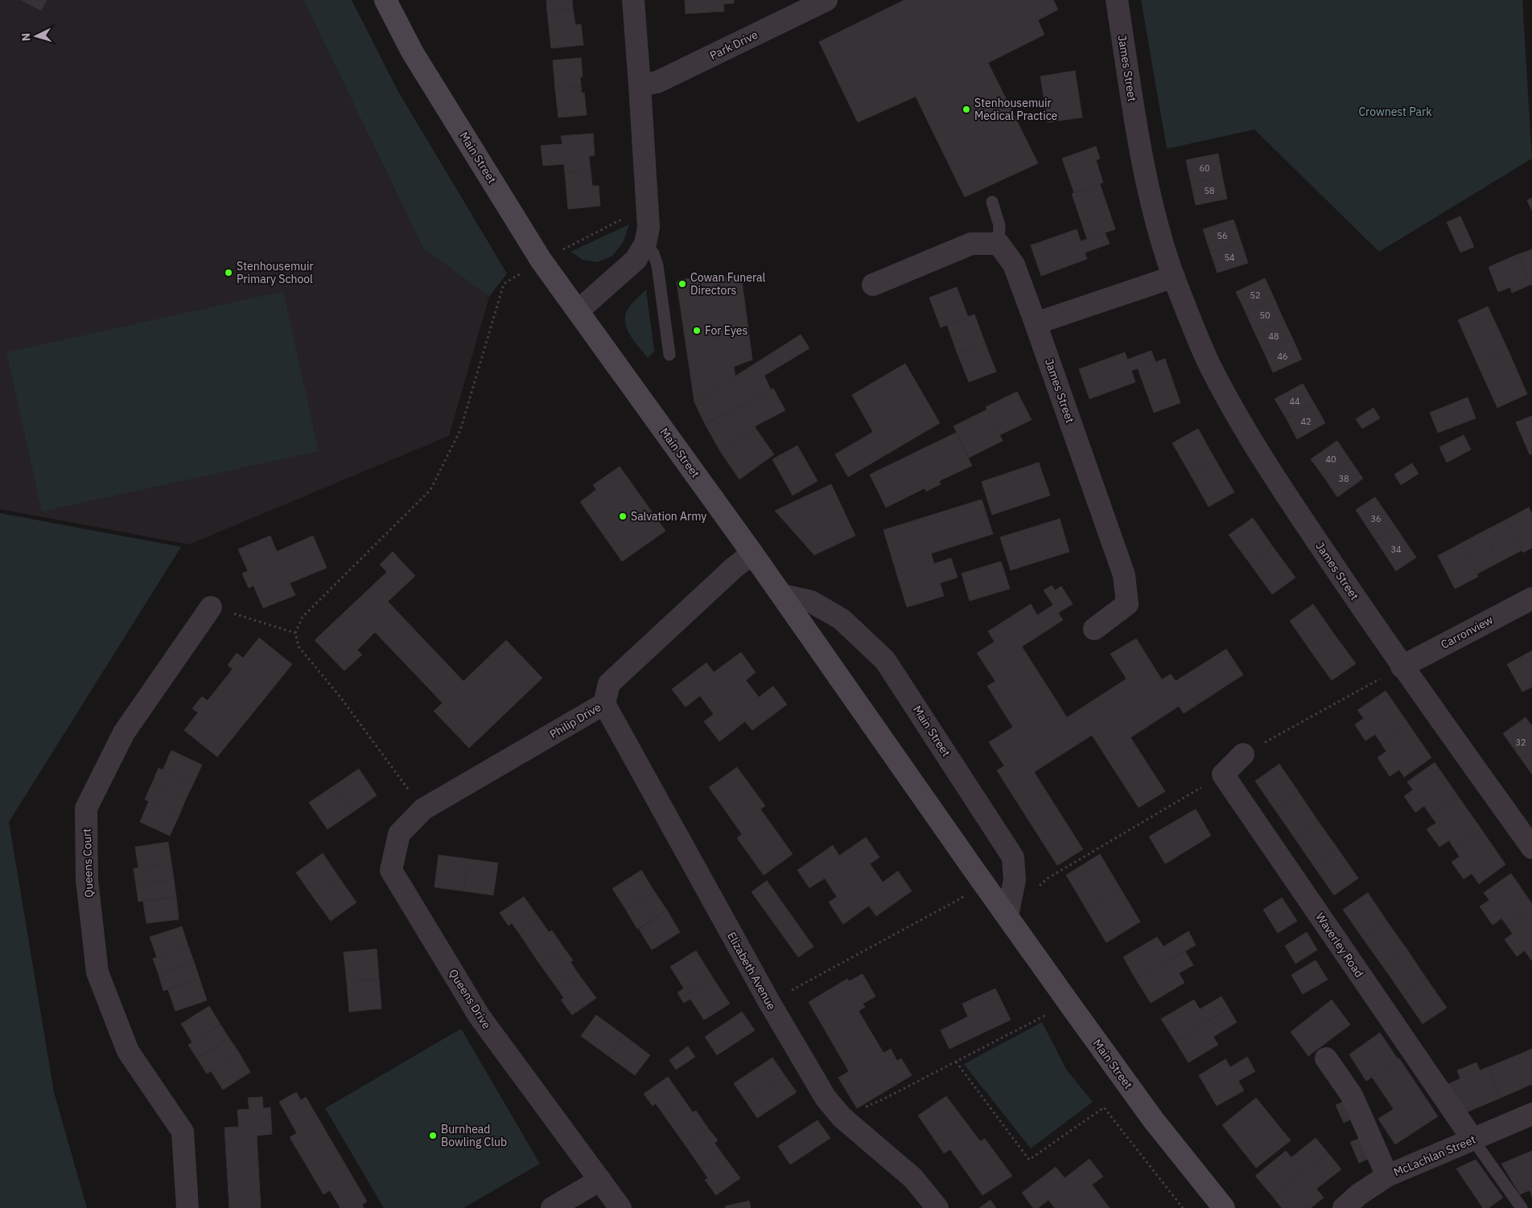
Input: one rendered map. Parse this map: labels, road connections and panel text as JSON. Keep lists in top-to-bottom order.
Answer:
{
  "streets": {
    "main road": ["Main Street"],
    "street": [
      "Park Drive",
      "James Street",
      "Carronview",
      "Philip Drive",
      "Queens Court",
      "Waverley Road",
      "Elizabeth Avenue",
      "Queens Drive",
      "McLachlan Street"
    ]
  },
  "crossings": [
    ["James Street", "Carronview"],
    ["Main Street", "Philip Drive"],
    ["Philip Drive", "Elizabeth Avenue"],
    ["Philip Drive", "Queens Drive"],
    ["Waverley Road", "McLachlan Street"]
  ],
  "parks": ["Crownest Park"],
  "places": [
    "Stenhousemuir Medical Practice",
    "Stenhousemuir Primary School",
    "Cowan Funeral Directors",
    "For Eyes",
    "Salvation Army",
    "Burnhead Bowling Club"
  ],
  "house_numbers": [
    "60",
    "58",
    "56",
    "54",
    "52",
    "50",
    "48",
    "46",
    "44",
    "42",
    "40",
    "38",
    "36",
    "34",
    "32"
  ],
  "north": "left"
}
